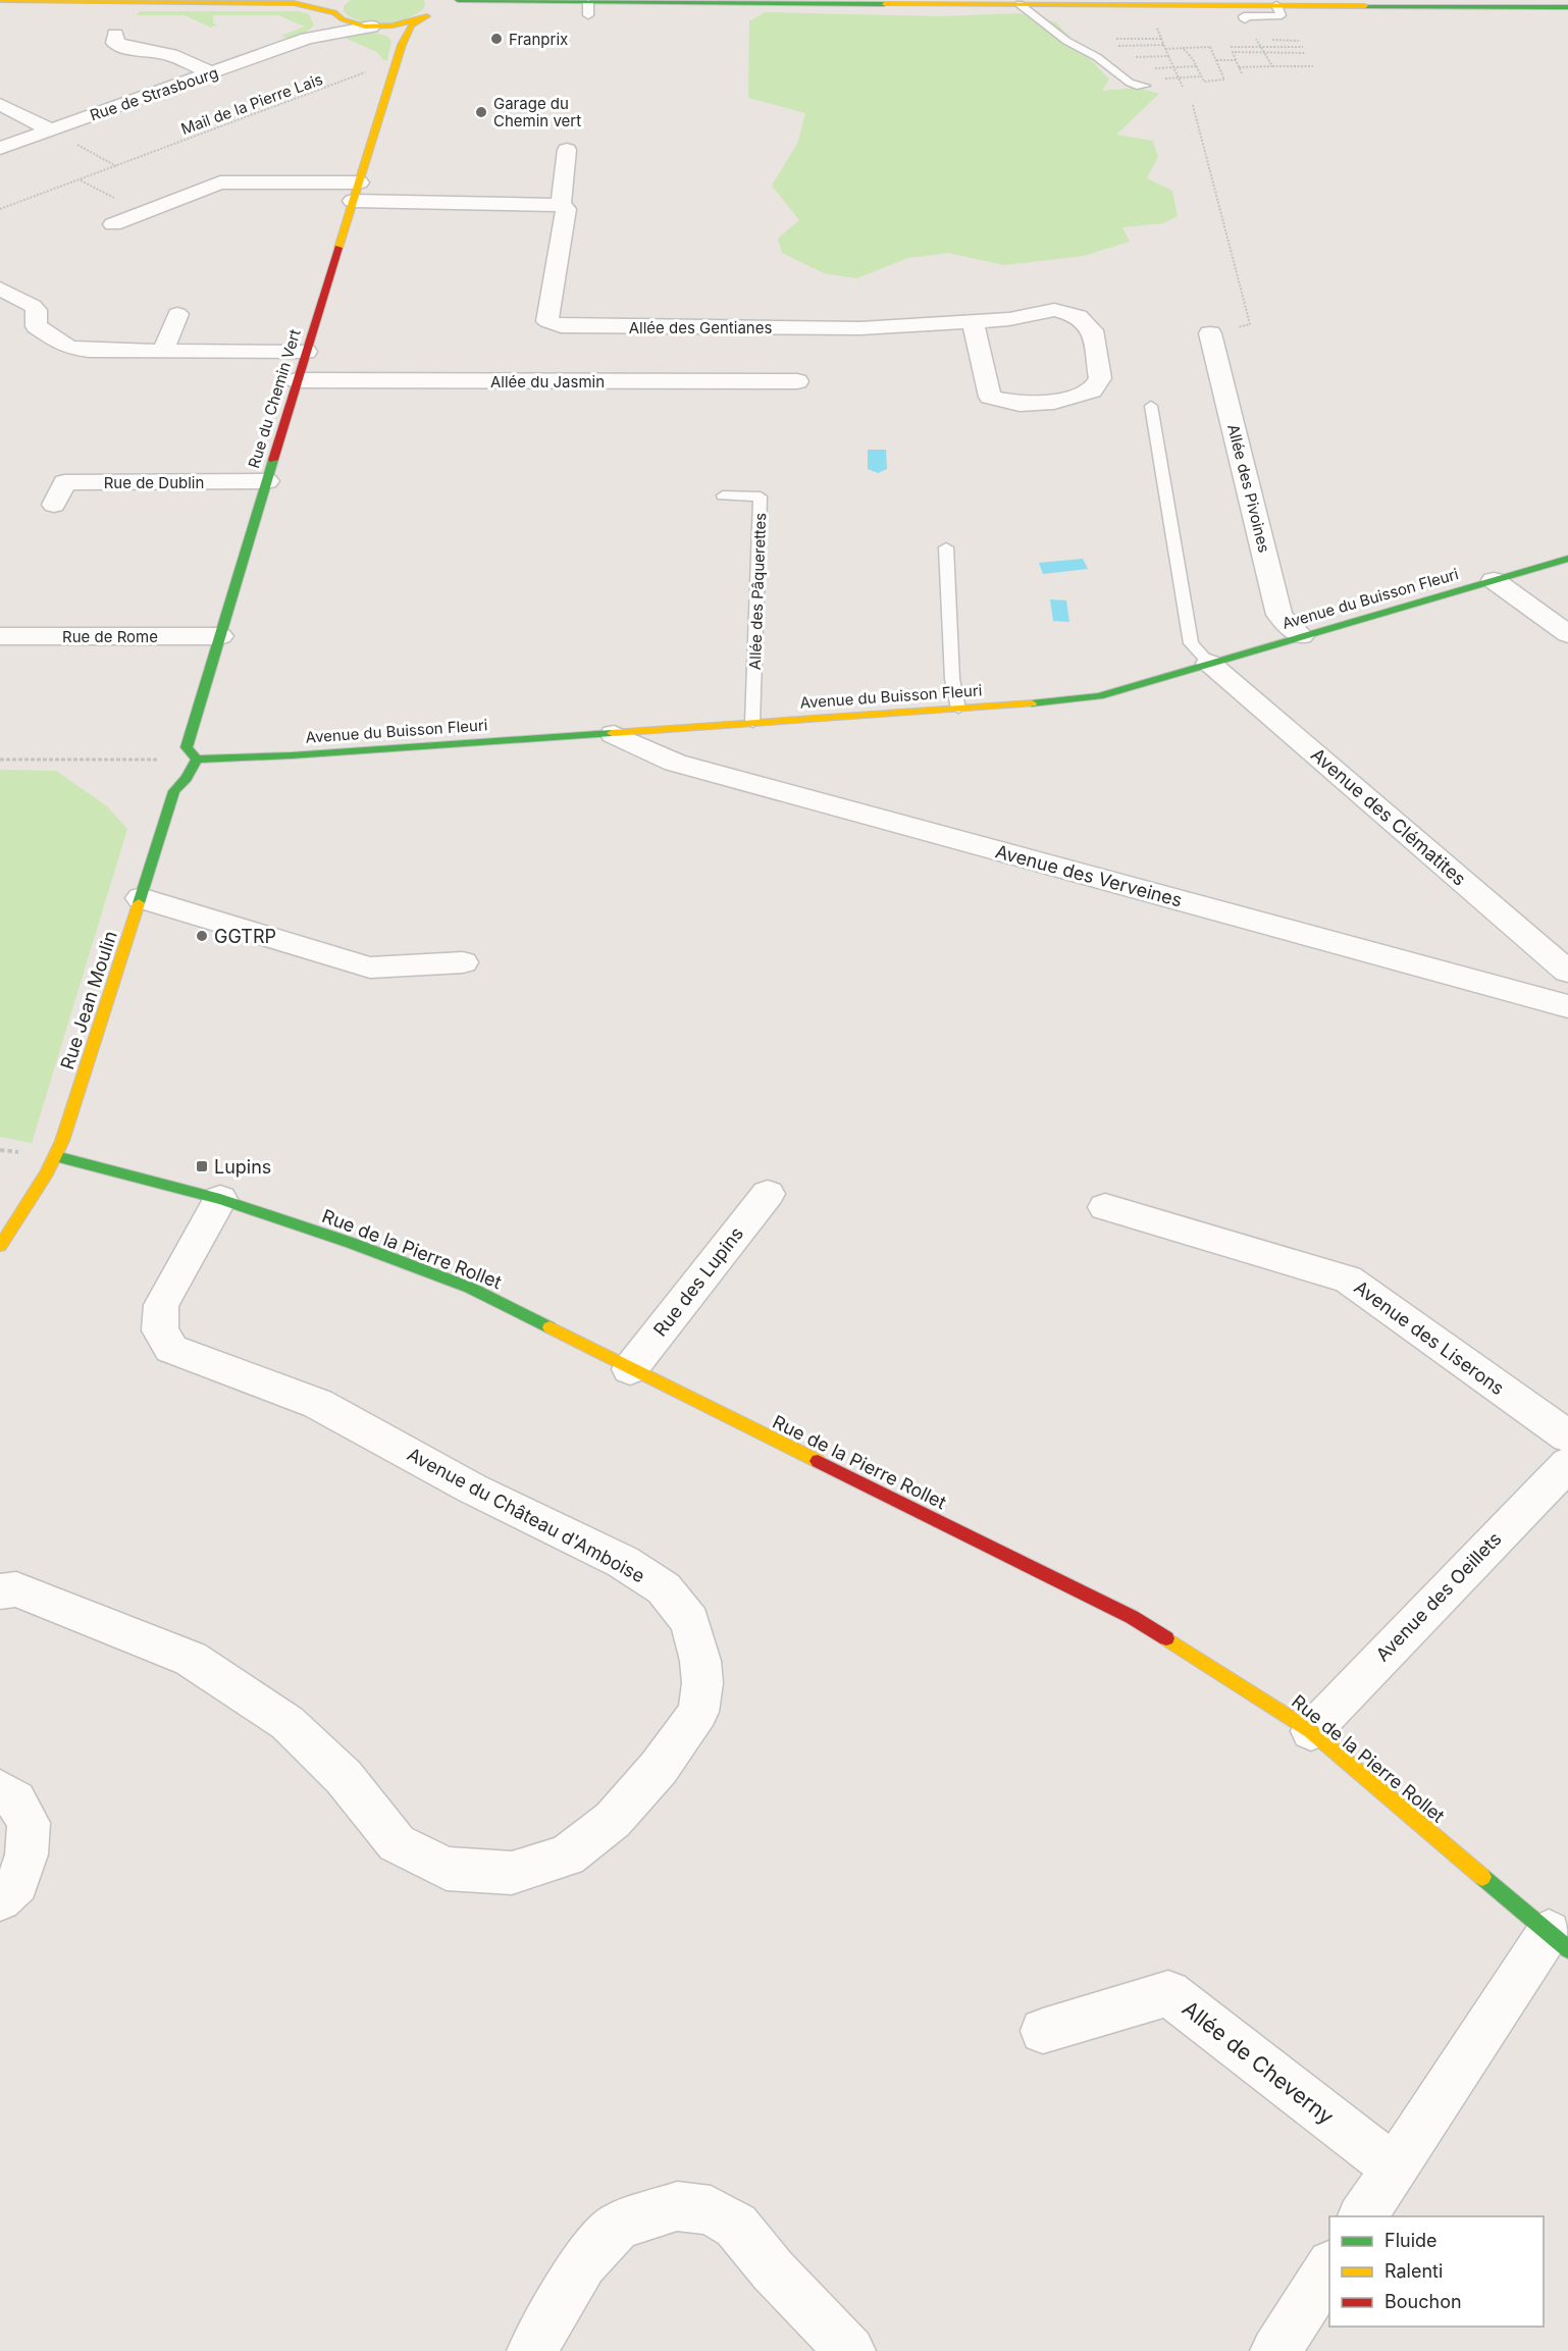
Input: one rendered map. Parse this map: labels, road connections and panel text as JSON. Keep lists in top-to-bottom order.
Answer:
{
  "streets": {
    "street": [
      "Rue de Strasbourg",
      "Allée des Gentianes",
      "Allée du Jasmin",
      "Rue du Chemin Vert",
      "Rue de Dublin",
      "Allée des Pivoines",
      "Avenue du Buisson Fleuri",
      "Rue de Rome",
      "Avenue des Clématites",
      "Avenue des Verveines",
      "Rue Jean Moulin",
      "Rue de la Pierre Rollet",
      "Rue des Lupins",
      "Avenue des Liserons",
      "Avenue du Château d'Amboise",
      "Avenue des Oeillets",
      "Allée de Cheverny"
    ],
    "lane": ["Allée des Pâquerettes"],
    "path": ["Mail de la Pierre Lais"]
  },
  "crossings": [
    ["Mail de la Pierre Lais", "Rue du Chemin Vert"],
    ["Allée du Jasmin", "Rue du Chemin Vert"],
    ["Rue du Chemin Vert", "Rue de Dublin"],
    ["Rue du Chemin Vert", "Avenue du Buisson Fleuri"],
    ["Rue du Chemin Vert", "Rue de Rome"],
    ["Rue du Chemin Vert", "Rue Jean Moulin"],
    ["Allée des Pivoines", "Avenue du Buisson Fleuri"],
    ["Allée des Pâquerettes", "Avenue du Buisson Fleuri"],
    ["Avenue du Buisson Fleuri", "Avenue des Clématites"],
    ["Avenue du Buisson Fleuri", "Avenue des Verveines"],
    ["Avenue du Buisson Fleuri", "Rue Jean Moulin"],
    ["Rue Jean Moulin", "Rue de la Pierre Rollet"],
    ["Rue de la Pierre Rollet", "Rue des Lupins"],
    ["Rue de la Pierre Rollet", "Avenue du Château d'Amboise"],
    ["Rue de la Pierre Rollet", "Avenue des Oeillets"]
  ],
  "places": {
    "other": ["Franprix", "Garage du Chemin vert", "GGTRP"],
    "transit": ["Lupins"]
  },
  "legend": ["Fluide", "Ralenti", "Bouchon"]
}
